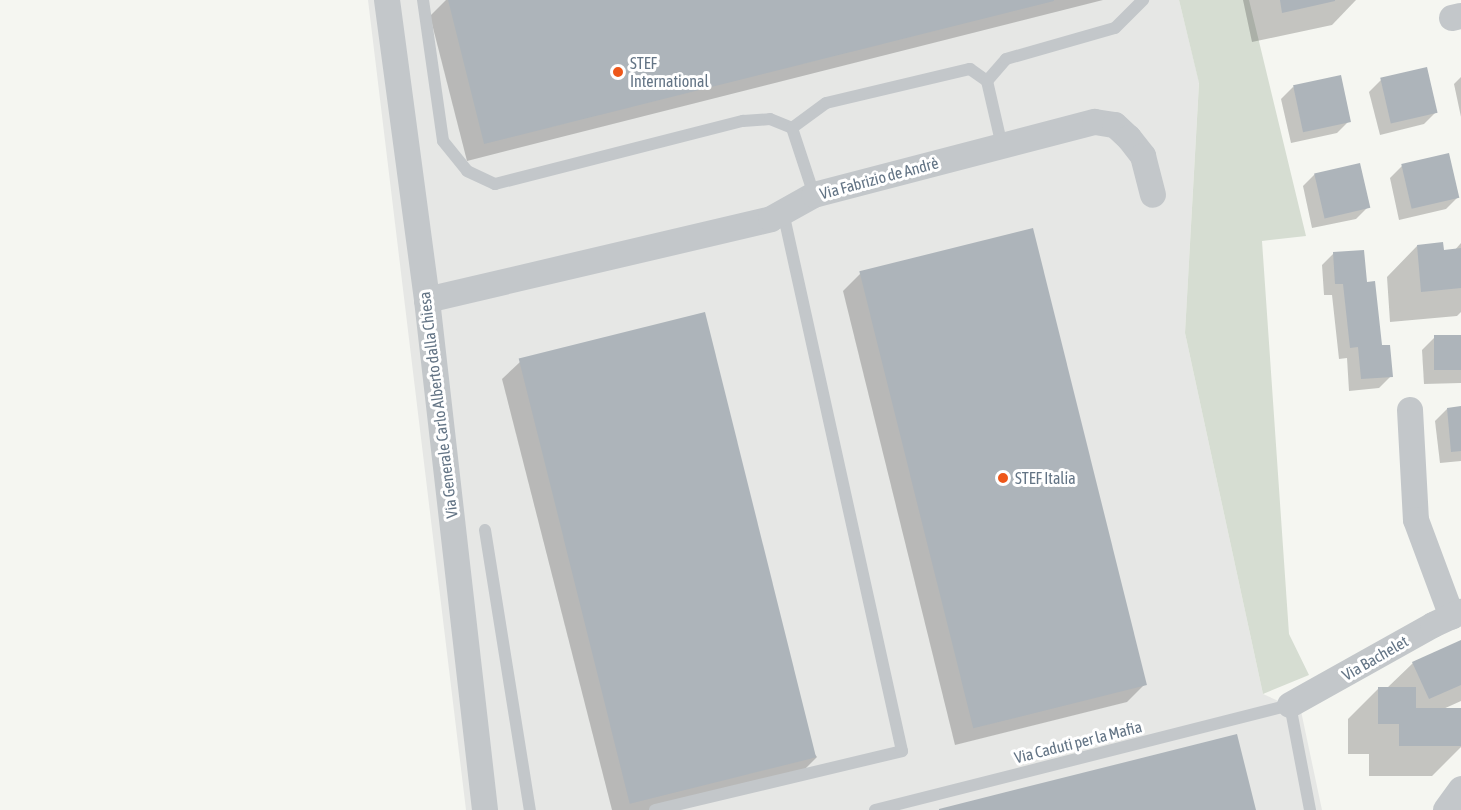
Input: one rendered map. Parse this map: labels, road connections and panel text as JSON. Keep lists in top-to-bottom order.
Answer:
{
  "streets": {
    "street": ["Via Fabrizio de Andrè", "Via Generale Carlo Alberto dalla Chiesa", "Via Bachelet"],
    "lane": ["Via Caduti per la Mafia"]
  },
  "crossings": [
    ["Via Fabrizio de Andrè", "Via Generale Carlo Alberto dalla Chiesa"],
    ["Via Bachelet", "Via Caduti per la Mafia"]
  ],
  "places": ["STEF International", "STEF Italia"]
}
